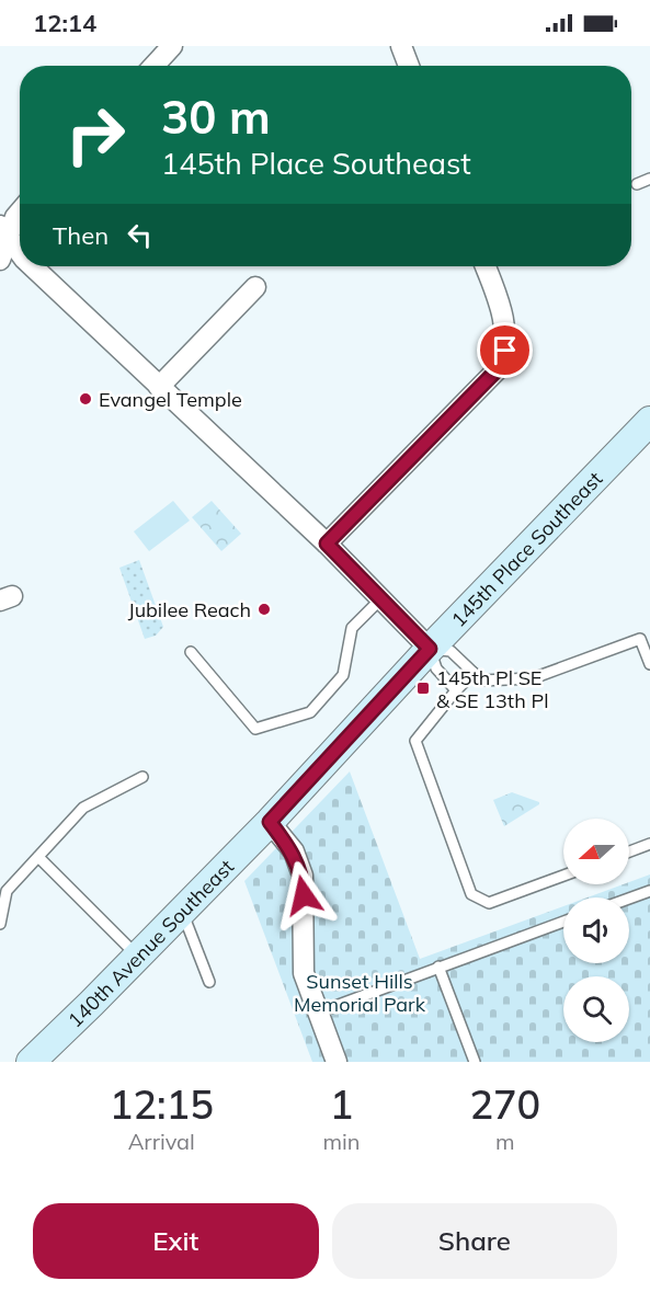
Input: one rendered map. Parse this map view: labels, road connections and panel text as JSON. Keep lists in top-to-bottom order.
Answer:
{
  "streets": {
    "street": ["145th Place Southeast", "140th Avenue Southeast"]
  },
  "crossings": [
    ["145th Place Southeast", "140th Avenue Southeast"]
  ],
  "parks": ["Sunset Hills Memorial Park"],
  "places": {
    "other": ["Evangel Temple", "Jubilee Reach"],
    "transit": ["145th Pl SE & SE 13th Pl"]
  },
  "north": "left",
  "page": {
    "status": "12:14",
    "turn": ["30 m", "145th Place Southeast"],
    "then": "Then",
    "eta": [
      "12:15",
      "Arrival",
      "1",
      "min",
      "270",
      "m"
    ],
    "buttons": ["Exit", "Share"]
  }
}
